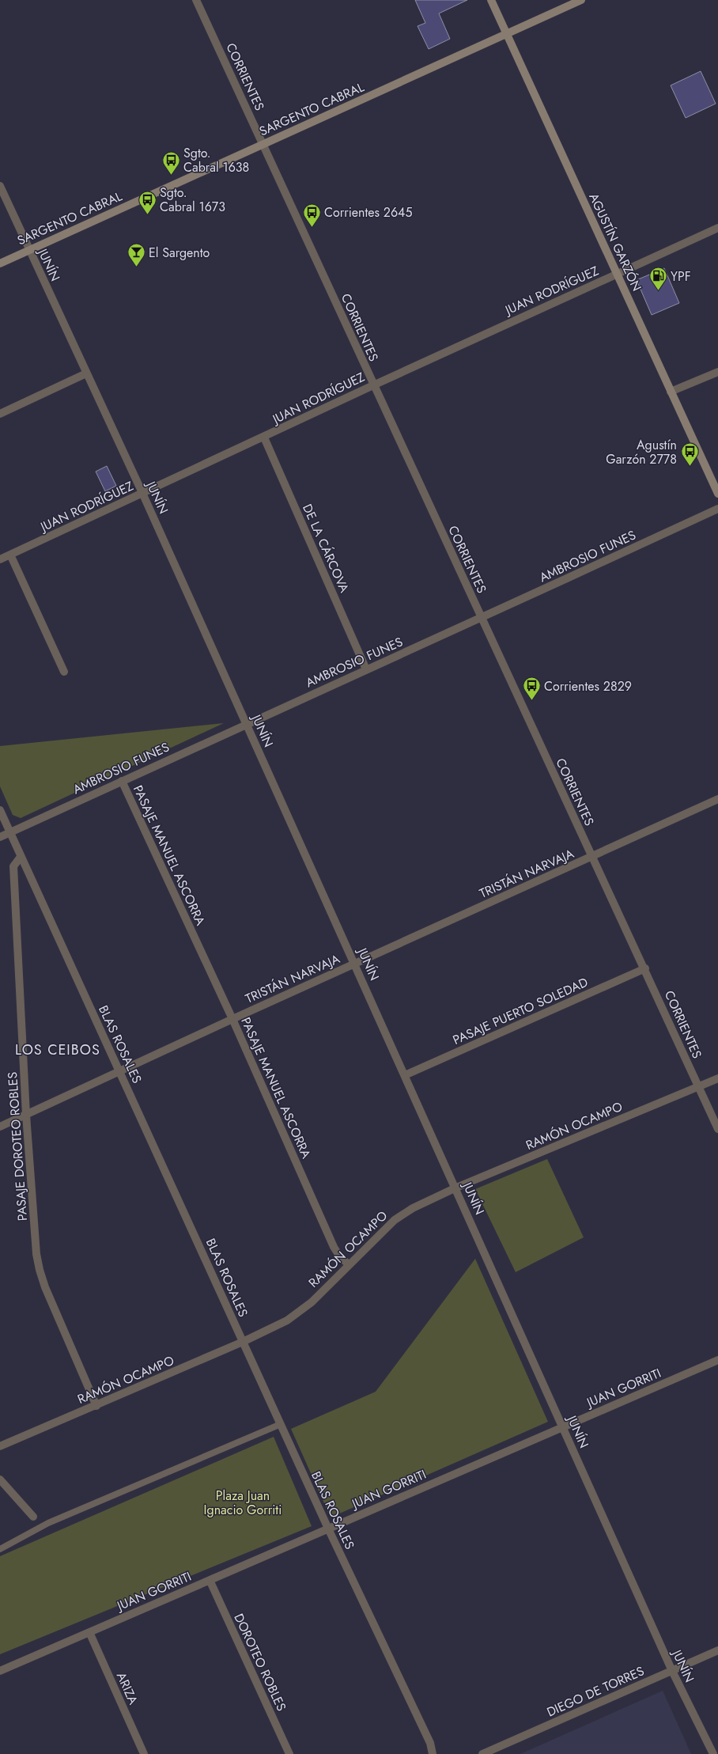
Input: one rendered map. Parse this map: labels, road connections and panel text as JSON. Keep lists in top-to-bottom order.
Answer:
{
  "streets": {
    "street": [
      "CORRIENTES",
      "SARGENTO CABRAL",
      "AGUSTÍN GARZÓN",
      "JUNÍN",
      "JUAN RODRÍGUEZ",
      "DE LA CÁRCOVA",
      "AMBROSIO FUNES",
      "PASAJE MANUEL ASCORRA",
      "TRISTÁN NARVAJA",
      "PASAJE PUERTO SOLEDAD",
      "BLAS ROSALES",
      "RAMÓN OCAMPO",
      "PASAJE DOROTEO ROBLES",
      "JUAN GORRITI",
      "DOROTEO ROBLES",
      "ARIZA",
      "DIEGO DE TORRES"
    ]
  },
  "crossings": [
    ["CORRIENTES", "SARGENTO CABRAL"],
    ["CORRIENTES", "JUAN RODRÍGUEZ"],
    ["CORRIENTES", "AMBROSIO FUNES"],
    ["CORRIENTES", "TRISTÁN NARVAJA"],
    ["CORRIENTES", "PASAJE PUERTO SOLEDAD"],
    ["CORRIENTES", "RAMÓN OCAMPO"],
    ["SARGENTO CABRAL", "AGUSTÍN GARZÓN"],
    ["SARGENTO CABRAL", "JUNÍN"],
    ["AGUSTÍN GARZÓN", "JUAN RODRÍGUEZ"],
    ["JUNÍN", "JUAN RODRÍGUEZ"],
    ["JUNÍN", "AMBROSIO FUNES"],
    ["JUNÍN", "TRISTÁN NARVAJA"],
    ["JUNÍN", "PASAJE PUERTO SOLEDAD"],
    ["JUNÍN", "RAMÓN OCAMPO"],
    ["JUNÍN", "JUAN GORRITI"],
    ["JUNÍN", "DIEGO DE TORRES"],
    ["JUAN RODRÍGUEZ", "DE LA CÁRCOVA"],
    ["DE LA CÁRCOVA", "AMBROSIO FUNES"],
    ["AMBROSIO FUNES", "PASAJE MANUEL ASCORRA"],
    ["AMBROSIO FUNES", "BLAS ROSALES"],
    ["PASAJE MANUEL ASCORRA", "TRISTÁN NARVAJA"],
    ["PASAJE MANUEL ASCORRA", "RAMÓN OCAMPO"],
    ["TRISTÁN NARVAJA", "BLAS ROSALES"],
    ["TRISTÁN NARVAJA", "PASAJE DOROTEO ROBLES"],
    ["BLAS ROSALES", "RAMÓN OCAMPO"],
    ["BLAS ROSALES", "PASAJE DOROTEO ROBLES"],
    ["BLAS ROSALES", "JUAN GORRITI"],
    ["RAMÓN OCAMPO", "PASAJE DOROTEO ROBLES"],
    ["JUAN GORRITI", "DOROTEO ROBLES"],
    ["JUAN GORRITI", "ARIZA"]
  ],
  "districts": ["LOS CEIBOS"],
  "parks": ["Plaza Juan Ignacio Gorriti"],
  "places": {
    "bus stop": [
      "Sgto. Cabral 1638",
      "Sgto. Cabral 1673",
      "Corrientes 2645",
      "Agustín Garzón 2778",
      "Corrientes 2829"
    ],
    "bar": ["El Sargento"],
    "fuel station": ["YPF"]
  }
}
